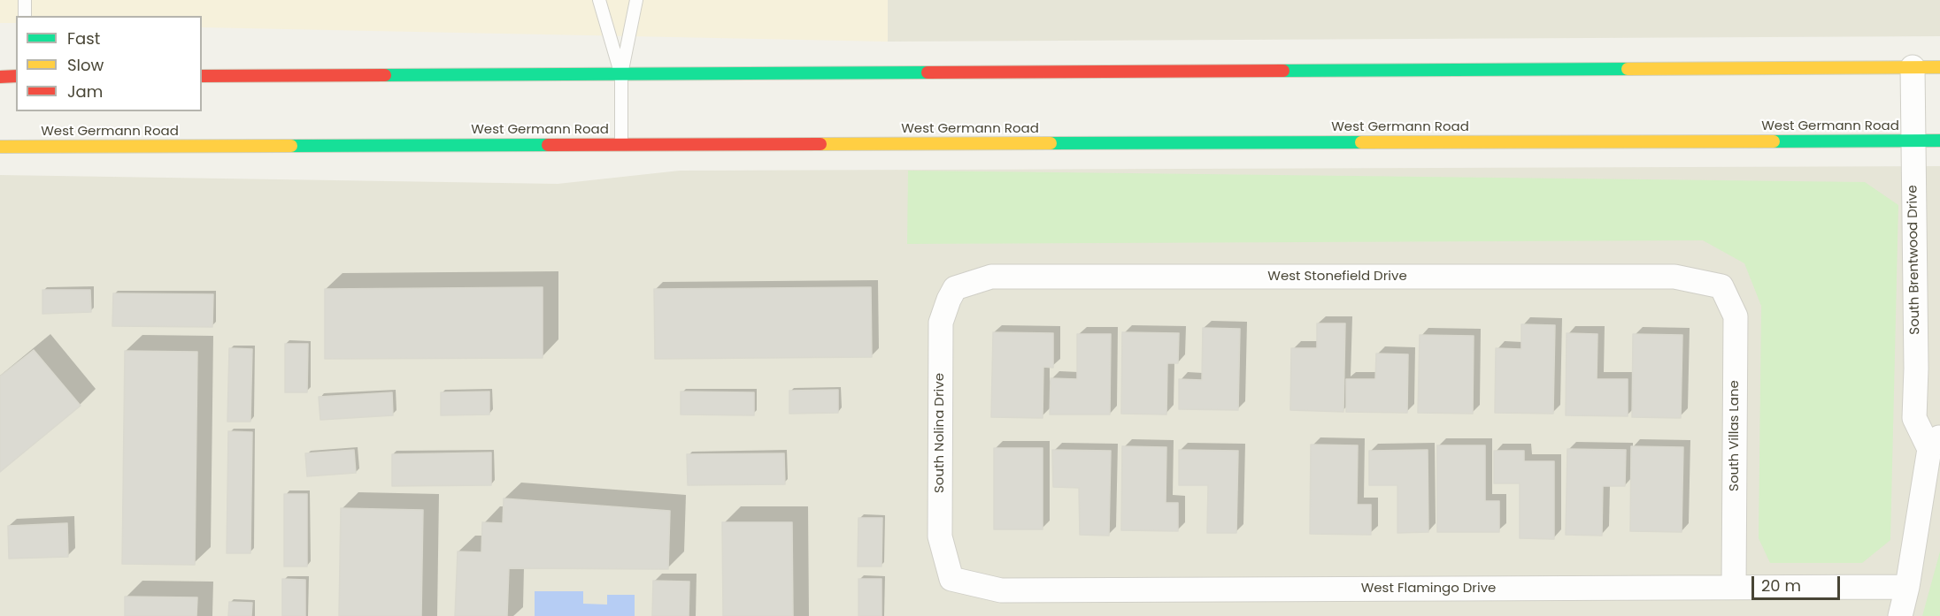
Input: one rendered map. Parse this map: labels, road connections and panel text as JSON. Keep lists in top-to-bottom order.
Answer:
{
  "streets": {
    "main road": ["West Germann Road"],
    "street": [
      "South Brentwood Drive",
      "West Stonefield Drive",
      "South Nolina Drive",
      "South Villas Lane",
      "West Flamingo Drive"
    ]
  },
  "crossings": [
    ["West Germann Road", "South Brentwood Drive"],
    ["South Brentwood Drive", "West Flamingo Drive"],
    ["West Stonefield Drive", "South Nolina Drive"],
    ["West Stonefield Drive", "South Villas Lane"],
    ["South Nolina Drive", "West Flamingo Drive"],
    ["South Villas Lane", "West Flamingo Drive"]
  ],
  "legend": ["Fast", "Slow", "Jam"],
  "scale_bar": "20 m"
}
